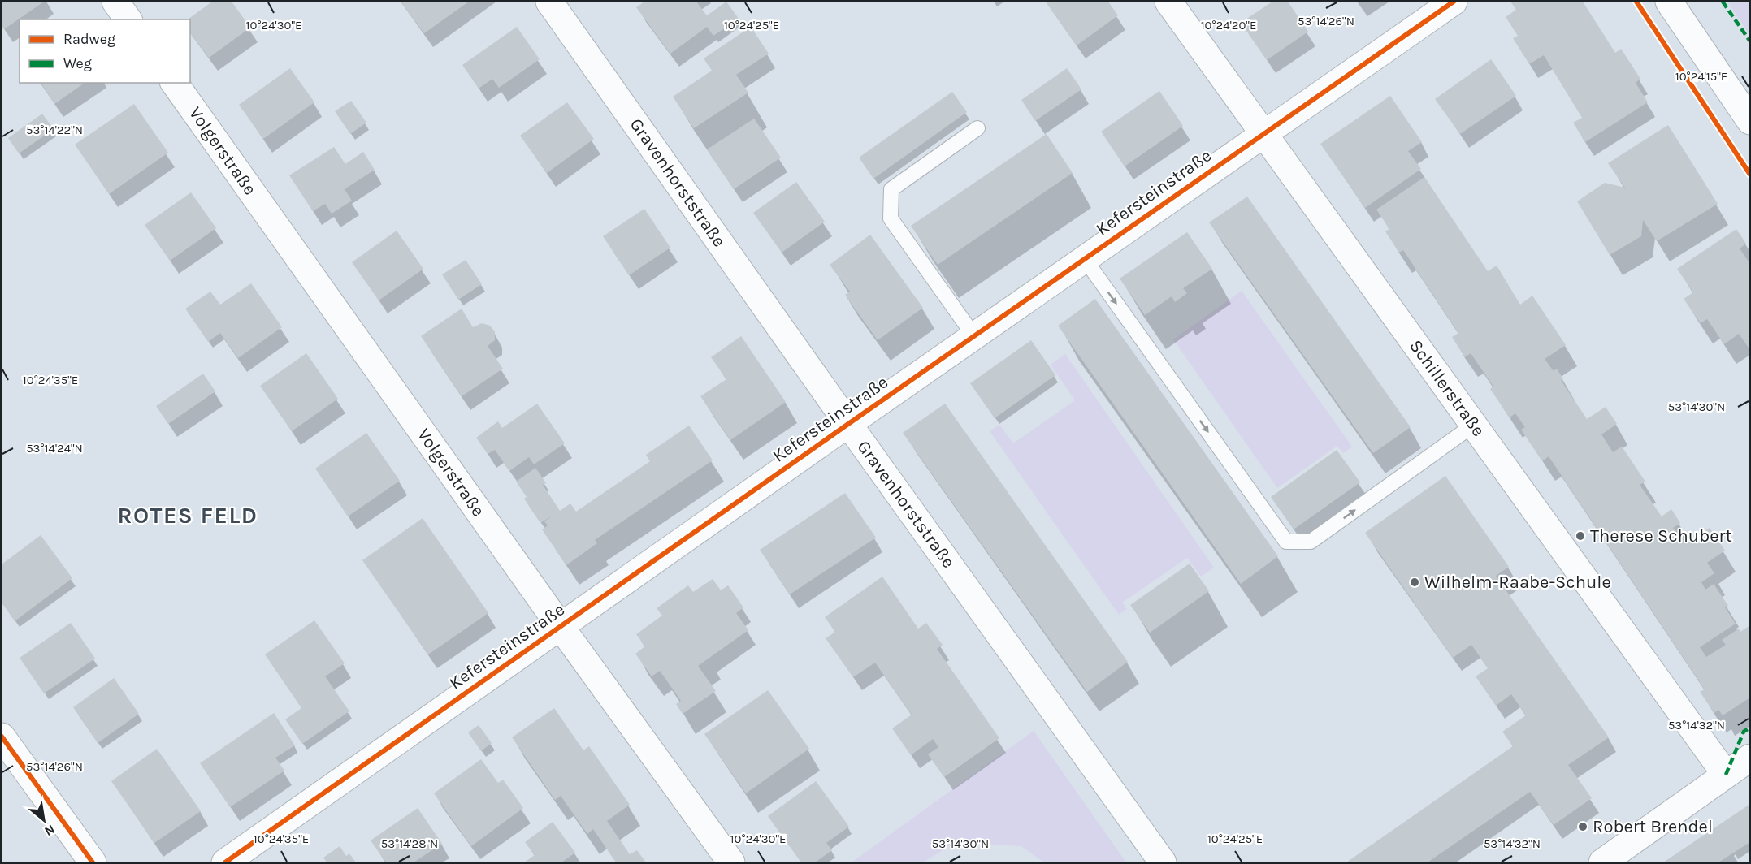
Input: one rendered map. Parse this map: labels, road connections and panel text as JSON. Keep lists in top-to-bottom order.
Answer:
{
  "streets": {
    "street": [
      "Volgerstraße",
      "Gravenhorststraße",
      "Kefersteinstraße",
      "Schillerstraße"
    ]
  },
  "crossings": [
    ["Volgerstraße", "Kefersteinstraße"],
    ["Gravenhorststraße", "Kefersteinstraße"],
    ["Kefersteinstraße", "Schillerstraße"]
  ],
  "districts": ["ROTES FELD"],
  "places": ["Therese Schubert", "Wilhelm-Raabe-Schule", "Robert Brendel"],
  "legend": ["Radweg", "Weg"],
  "north": "bottom right",
  "coordinates": [
    "53°14'26\"N",
    "10°24'30\"E",
    "10°24'25\"E",
    "10°24'20\"E",
    "10°24'15\"E",
    "53°14'22\"N",
    "10°24'35\"E",
    "53°14'30\"N",
    "53°14'24\"N",
    "53°14'32\"N",
    "53°14'28\"N"
  ]
}
